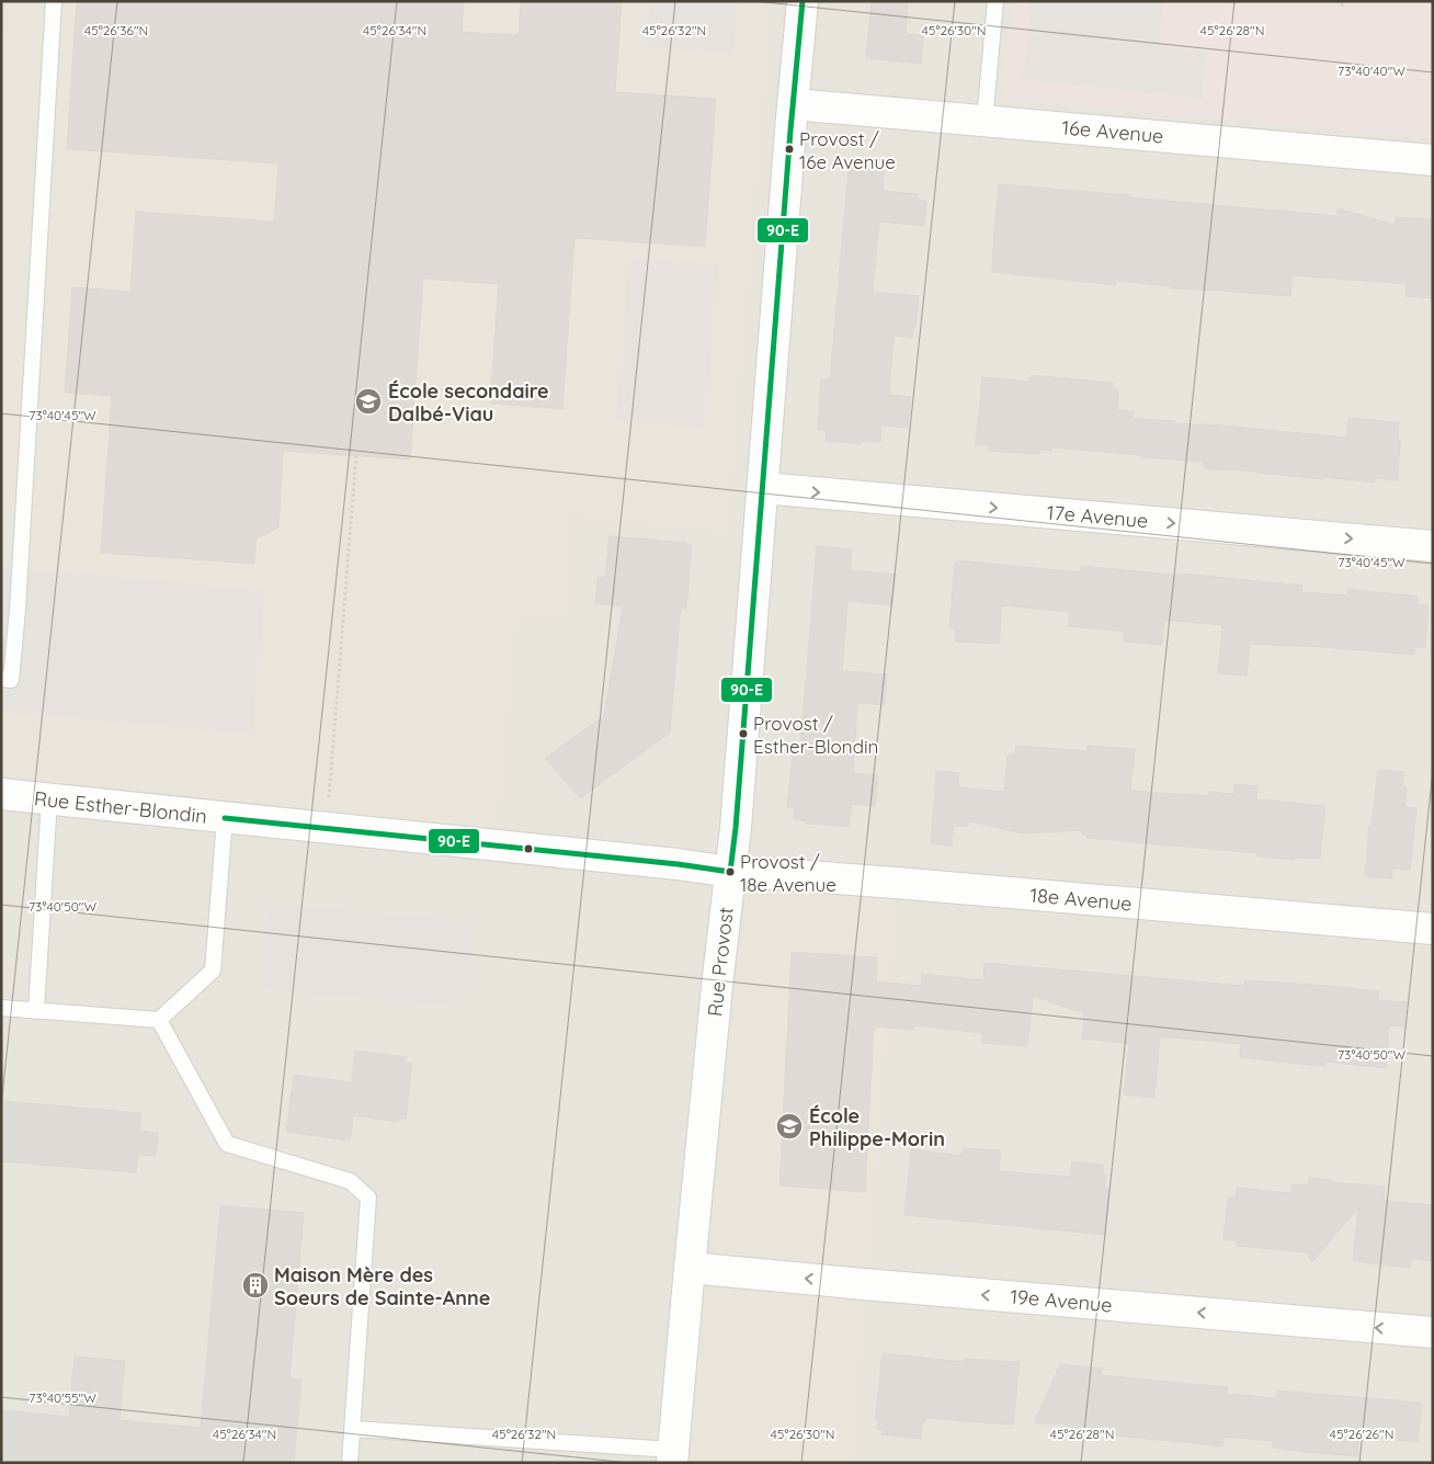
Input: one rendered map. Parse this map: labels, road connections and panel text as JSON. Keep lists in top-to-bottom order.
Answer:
{
  "streets": {
    "street": [
      "16e Avenue",
      "17e Avenue",
      "Rue Esther-Blondin",
      "18e Avenue",
      "Rue Provost",
      "19e Avenue"
    ]
  },
  "crossings": [
    ["16e Avenue", "Rue Provost"],
    ["17e Avenue", "Rue Provost"],
    ["Rue Esther-Blondin", "18e Avenue"],
    ["Rue Esther-Blondin", "Rue Provost"],
    ["18e Avenue", "Rue Provost"],
    ["Rue Provost", "19e Avenue"]
  ],
  "one_way": ["17e Avenue", "19e Avenue"],
  "places": {
    "other": ["Provost / 16e Avenue", "Provost / Esther-Blondin", "Provost / 18e Avenue"],
    "school or university": ["École secondaire Dalbé-Viau", "École Philippe-Morin"],
    "building": ["Maison Mère des Soeurs de Sainte-Anne"]
  },
  "lines": ["transit line 90-E"],
  "coordinates": [
    "45°26'36\"N",
    "45°26'34\"N",
    "45°26'32\"N",
    "45°26'30\"N",
    "45°26'28\"N",
    "73°40'40\"W",
    "73°40'45\"W",
    "73°40'50\"W",
    "73°40'55\"W",
    "45°26'26\"N"
  ]
}
